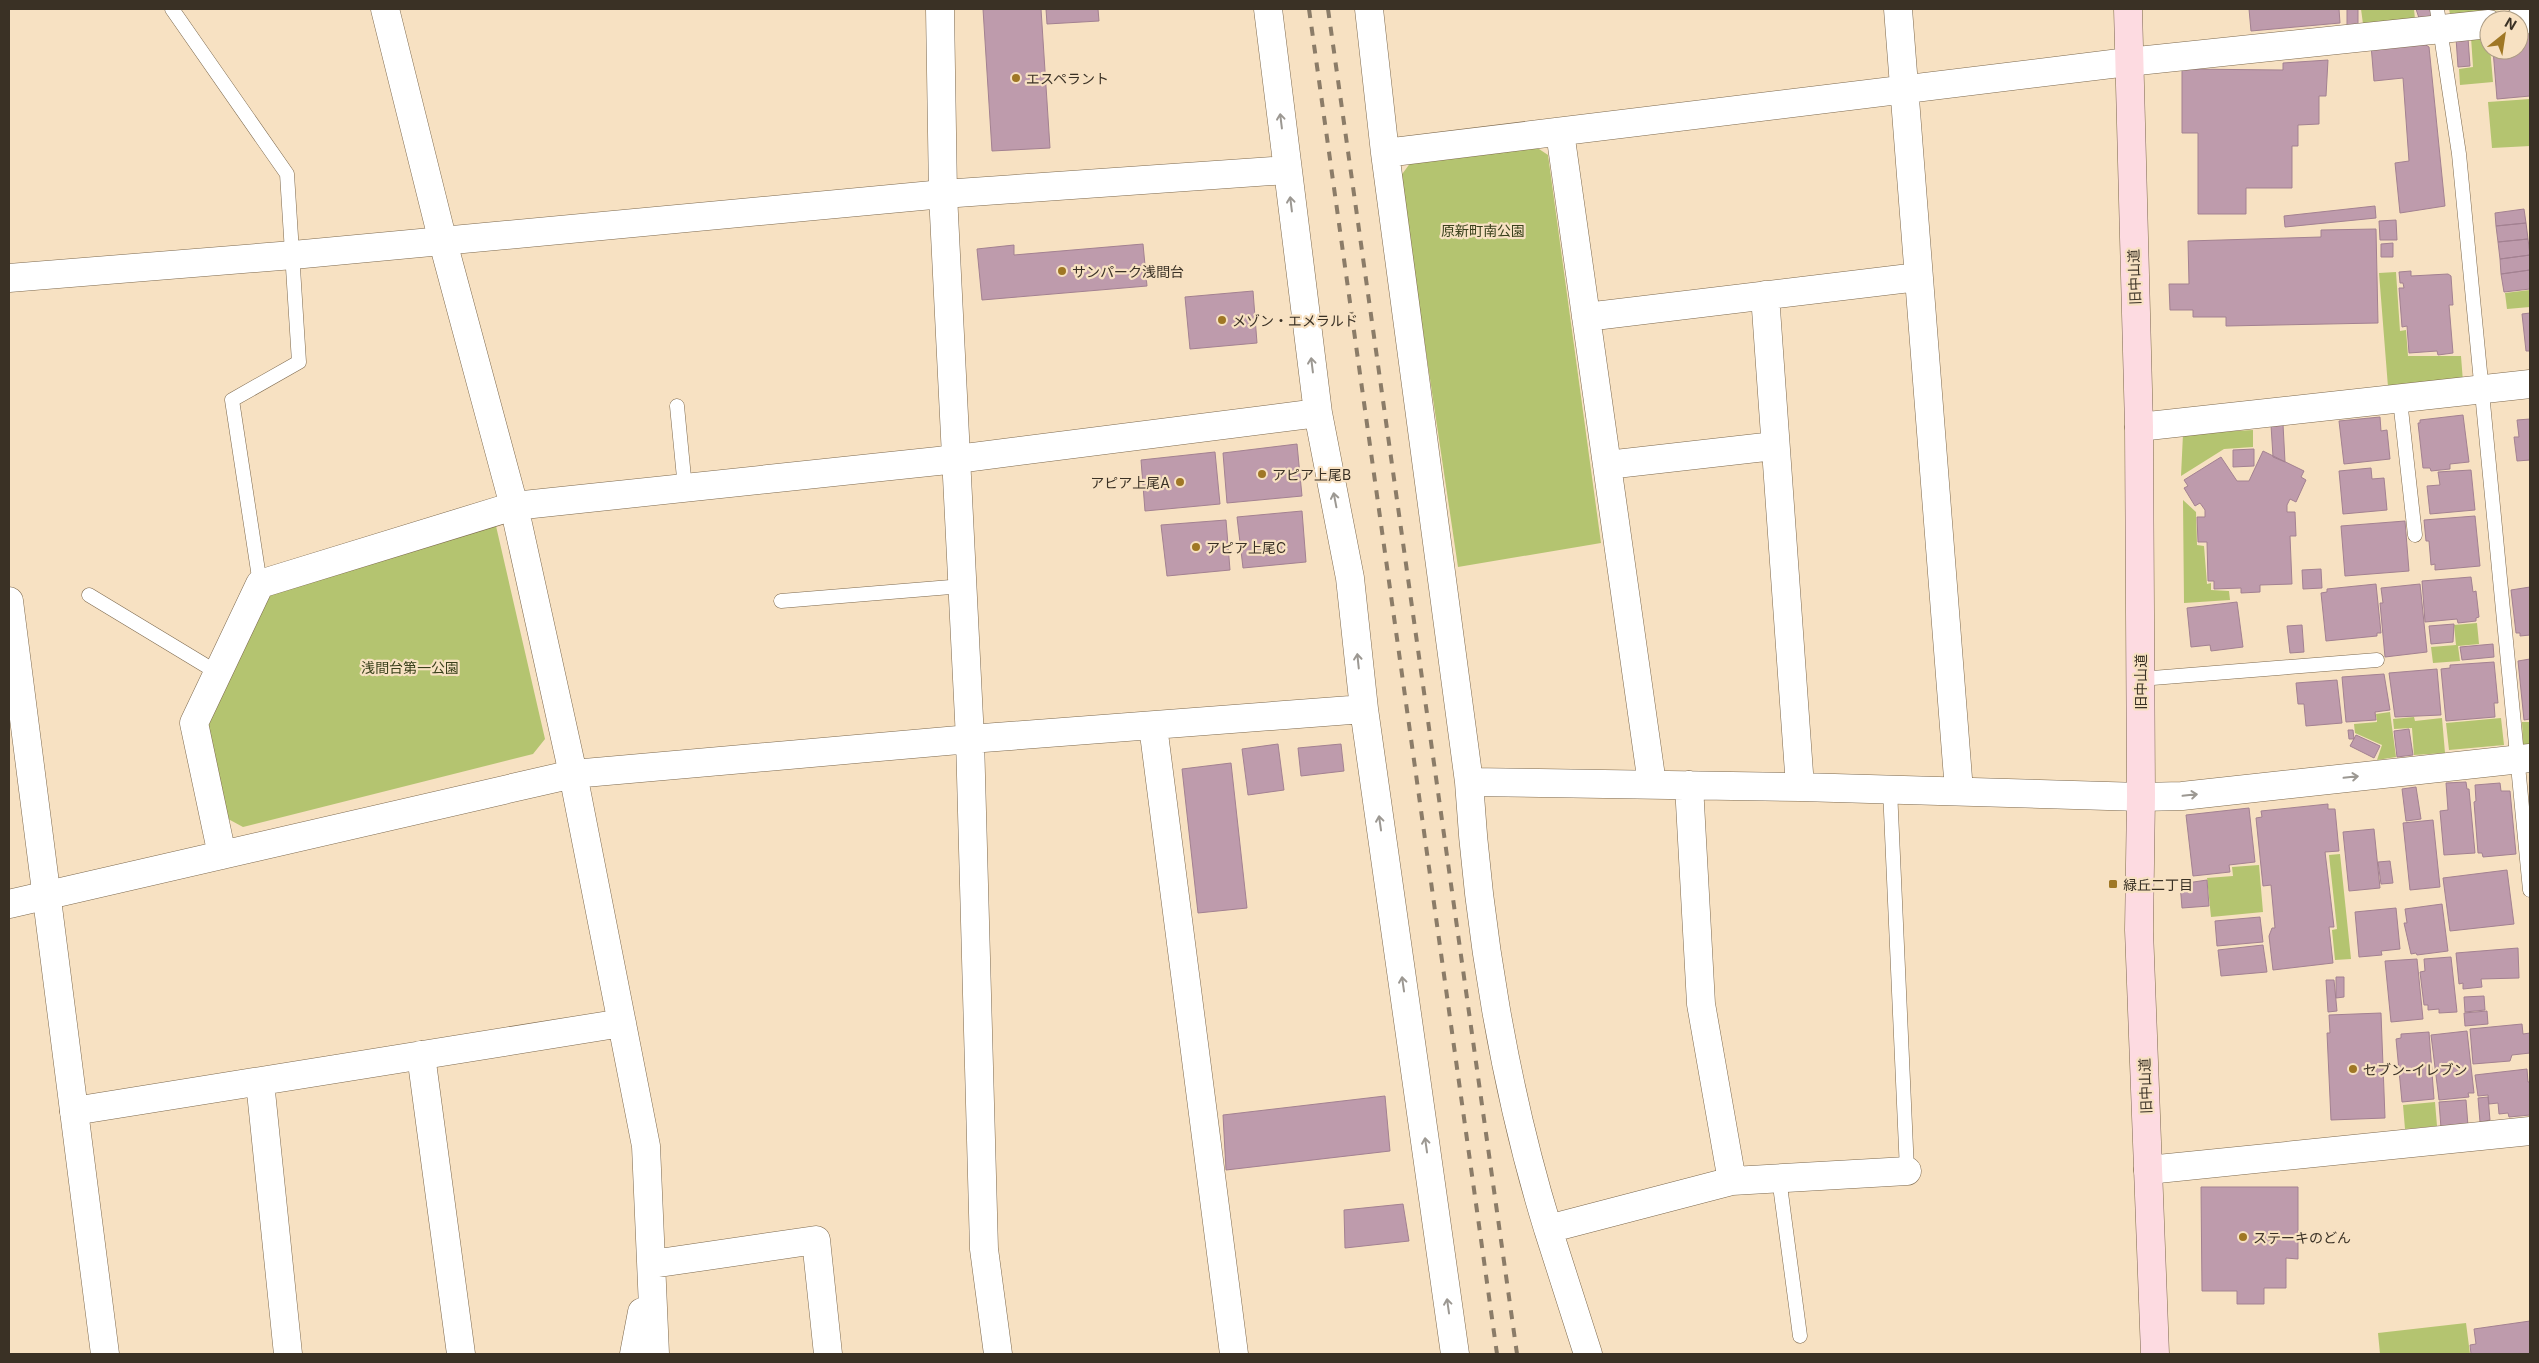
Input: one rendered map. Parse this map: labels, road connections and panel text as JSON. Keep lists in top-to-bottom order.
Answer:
{
  "streets": {
    "main road": ["旧中山道"]
  },
  "parks": ["原新町南公園", "浅間台第一公園"],
  "places": {
    "other": [
      "エスペラント",
      "サンパーク浅間台",
      "メゾン・エメラルド",
      "アピア上尾B",
      "アピア上尾A",
      "アピア上尾C",
      "セブン-イレブン",
      "ステーキのどん"
    ],
    "transit": ["緑丘二丁目"]
  },
  "north": "top right"
}
